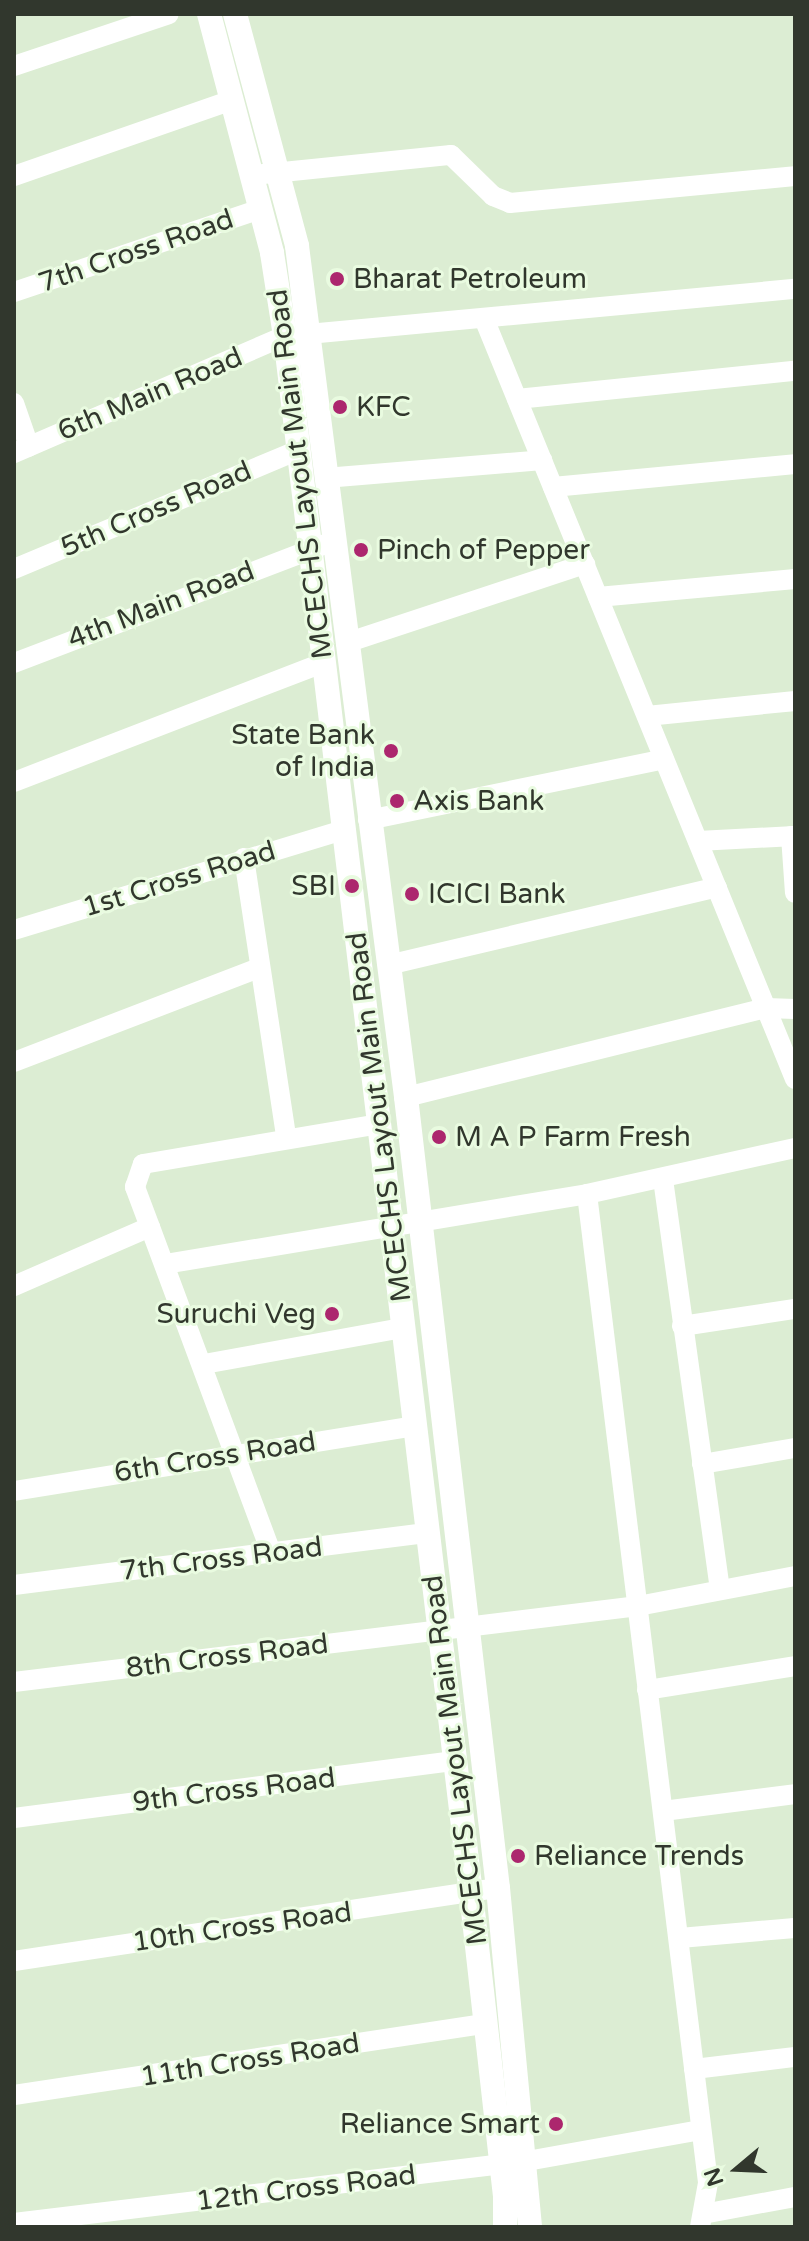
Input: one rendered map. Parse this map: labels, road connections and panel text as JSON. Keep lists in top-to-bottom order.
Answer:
{
  "streets": {
    "main road": ["MCECHS Layout Main Road"],
    "street": [
      "7th Cross Road",
      "6th Main Road",
      "5th Cross Road",
      "4th Main Road",
      "1st Cross Road",
      "6th Cross Road",
      "8th Cross Road",
      "9th Cross Road",
      "10th Cross Road",
      "11th Cross Road",
      "12th Cross Road"
    ]
  },
  "crossings": [
    ["7th Cross Road", "MCECHS Layout Main Road"],
    ["6th Main Road", "MCECHS Layout Main Road"],
    ["MCECHS Layout Main Road", "5th Cross Road"],
    ["MCECHS Layout Main Road", "4th Main Road"],
    ["MCECHS Layout Main Road", "1st Cross Road"],
    ["MCECHS Layout Main Road", "6th Cross Road"],
    ["MCECHS Layout Main Road", "8th Cross Road"],
    ["MCECHS Layout Main Road", "9th Cross Road"],
    ["MCECHS Layout Main Road", "10th Cross Road"],
    ["MCECHS Layout Main Road", "11th Cross Road"],
    ["MCECHS Layout Main Road", "12th Cross Road"]
  ],
  "places": [
    "Bharat Petroleum",
    "KFC",
    "Pinch of Pepper",
    "State Bank of India",
    "Axis Bank",
    "SBI",
    "ICICI Bank",
    "M A P Farm Fresh",
    "Suruchi Veg",
    "Reliance Trends",
    "Reliance Smart"
  ],
  "north": "left"
}
